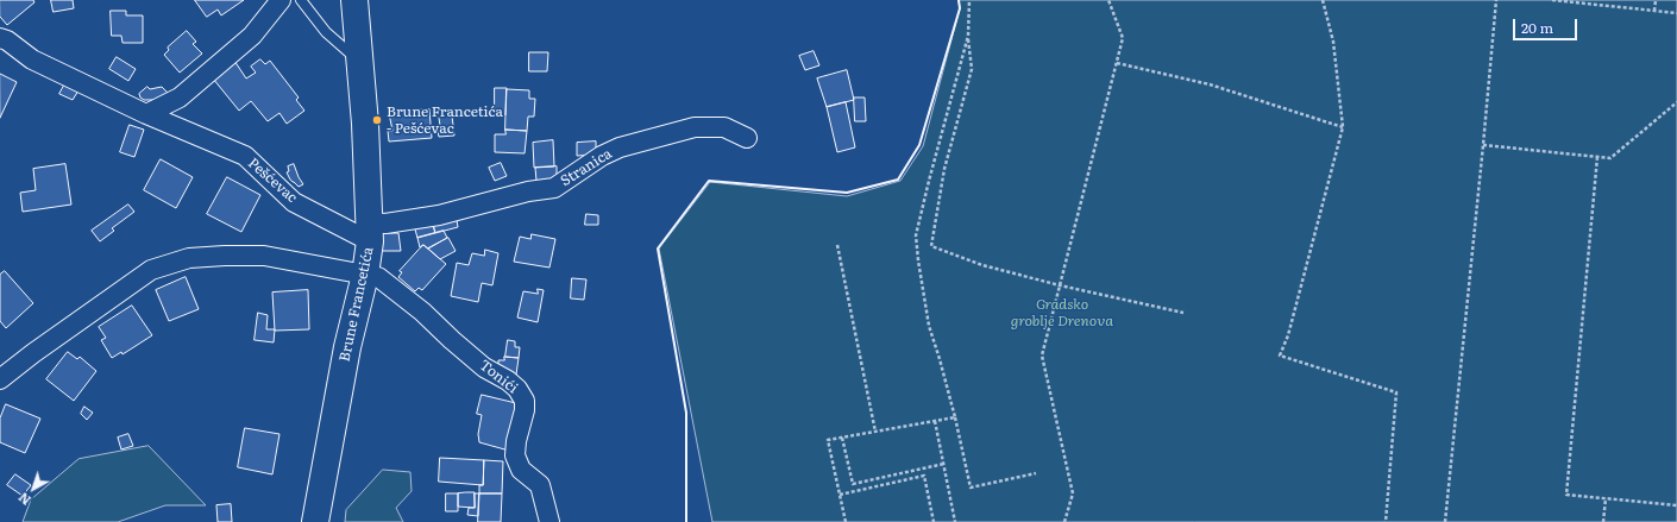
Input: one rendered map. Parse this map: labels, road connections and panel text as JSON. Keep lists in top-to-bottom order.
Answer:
{
  "streets": {
    "street": [
      "Stranica",
      "Pešćevac",
      "Brune Francetića",
      "Tonići"
    ]
  },
  "crossings": [
    ["Stranica", "Pešćevac"],
    ["Stranica", "Brune Francetića"],
    ["Pešćevac", "Brune Francetića"],
    ["Brune Francetića", "Tonići"]
  ],
  "parks": ["Gradsko groblje Drenova"],
  "places": ["Brune Francetića - Pešćevac"],
  "scale_bar": "20 m",
  "north": "bottom left"
}
